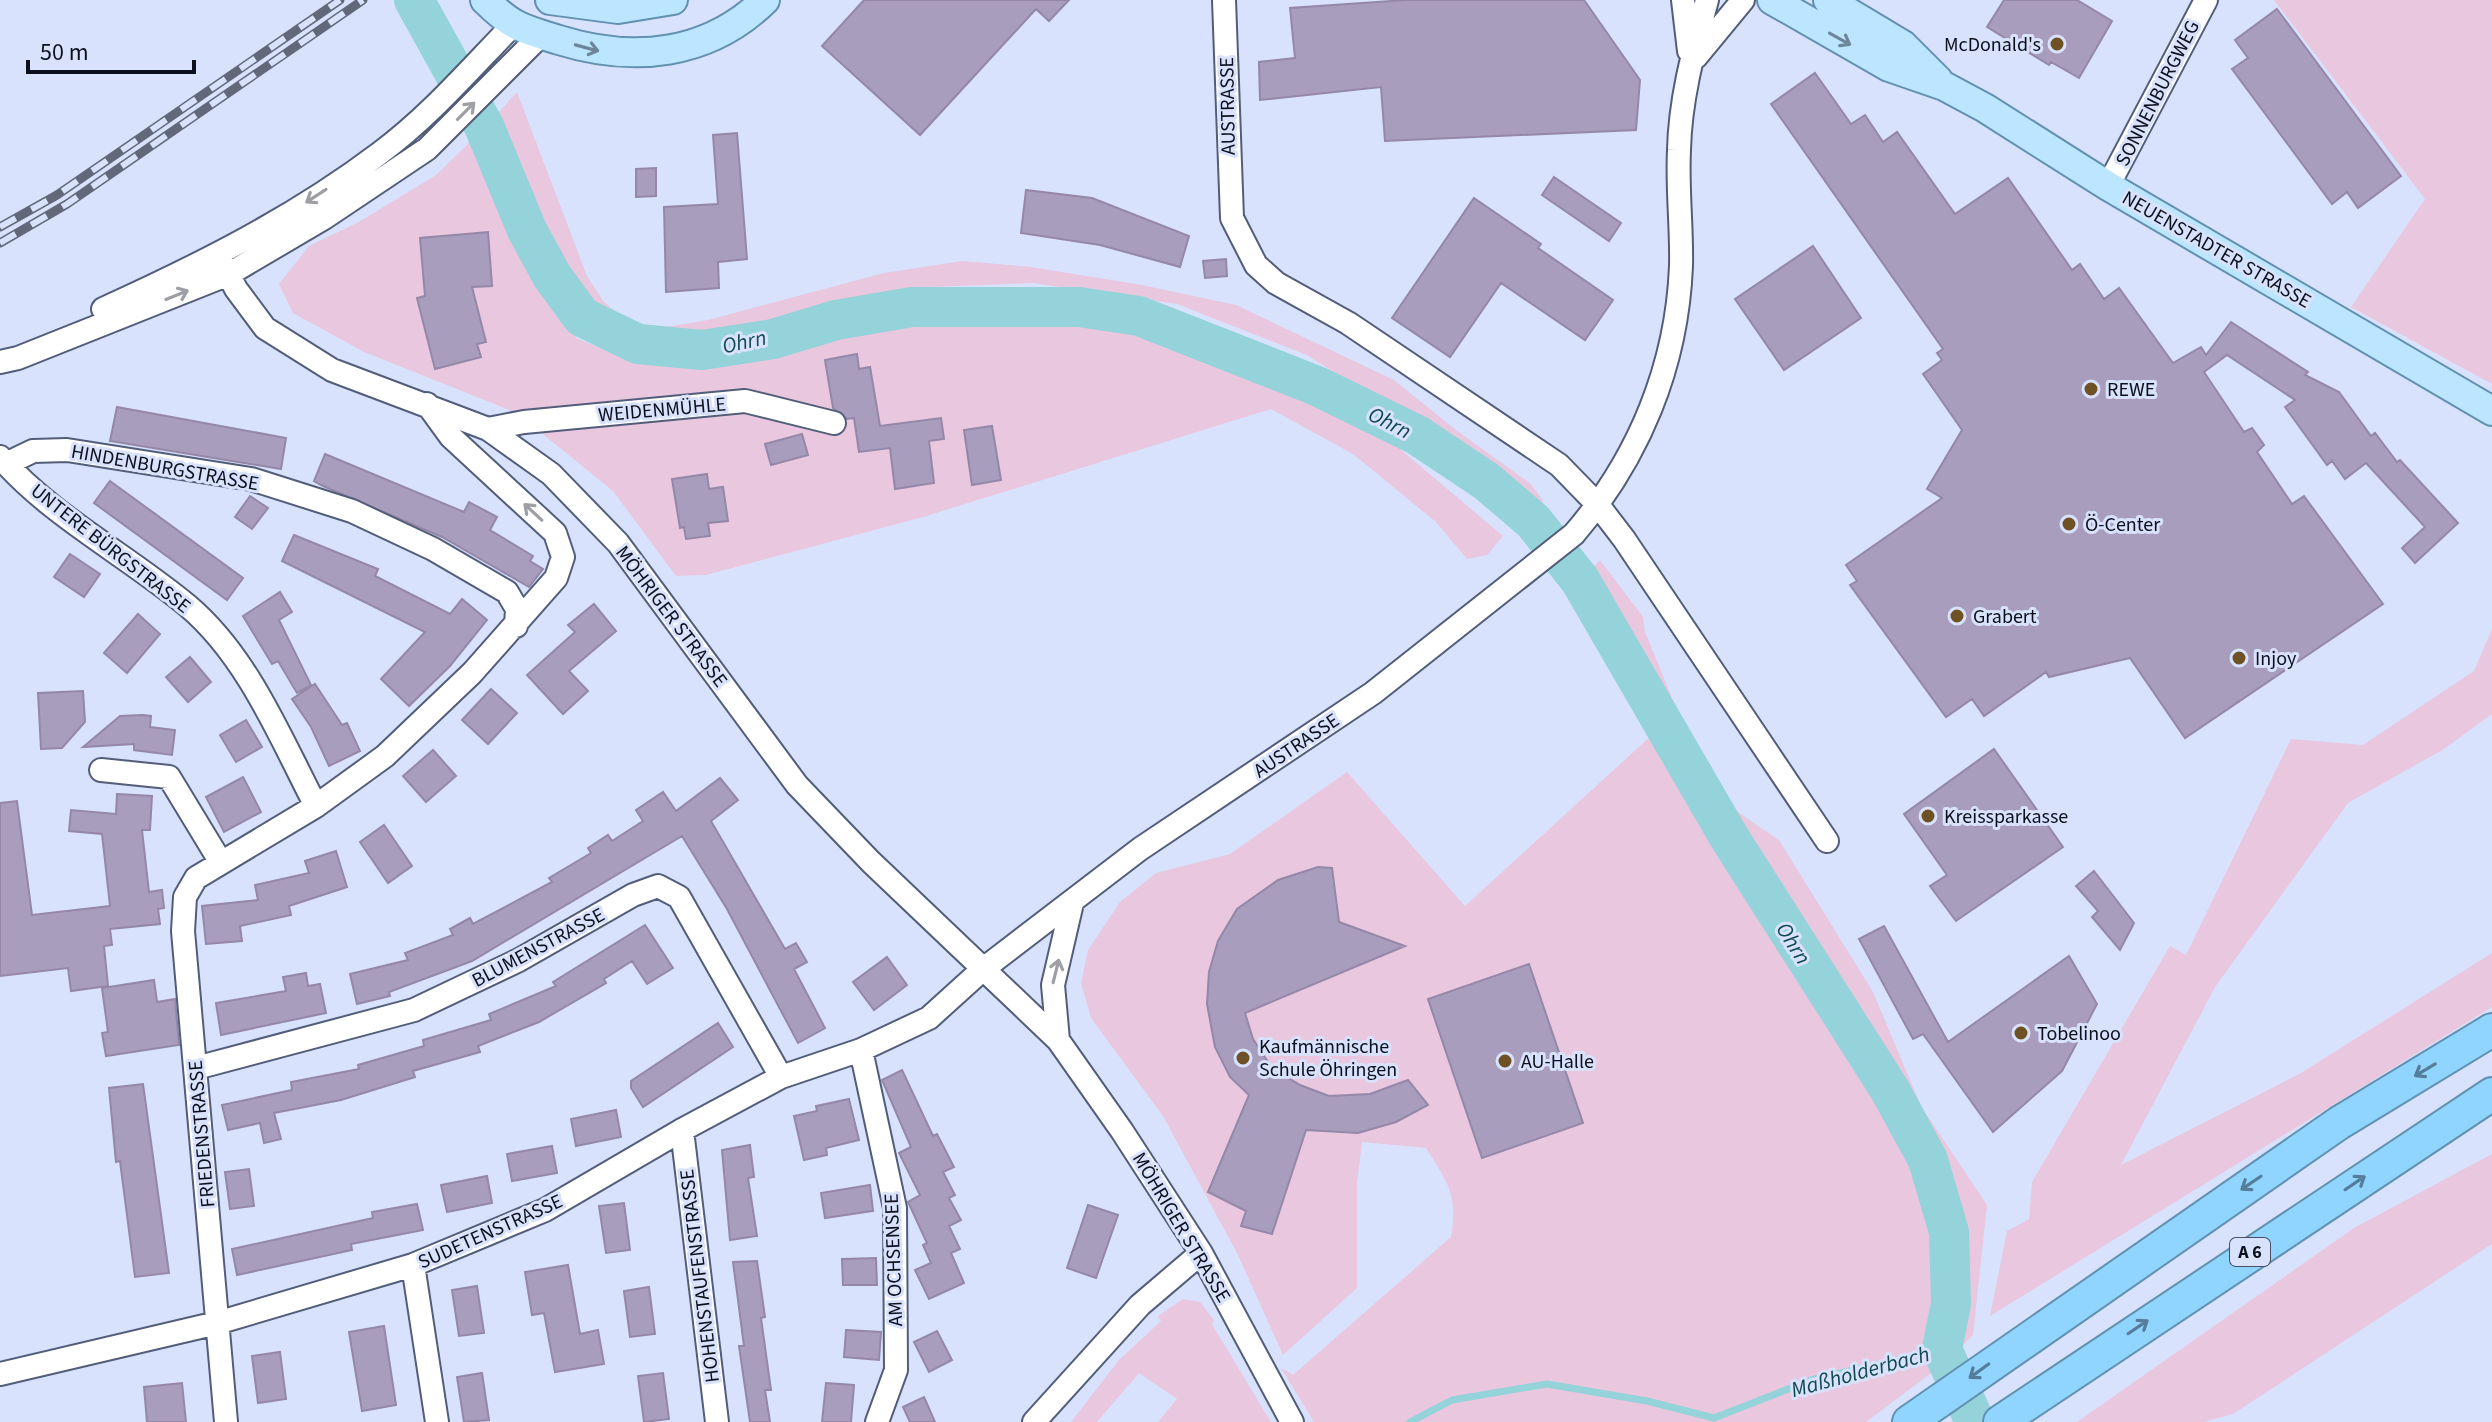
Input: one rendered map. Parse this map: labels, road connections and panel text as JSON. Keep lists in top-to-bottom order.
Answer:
{
  "streets": {
    "highway": ["A 6"],
    "main road": ["NEUENSTADTER STRASSE"],
    "street": [
      "SONNENBURGWEG",
      "AUSTRASSE",
      "WEIDENMÜHLE",
      "HINDENBURGSTRASSE",
      "UNTERE BÜRGSTRASSE",
      "MÖHRIGER STRASSE",
      "BLUMENSTRASSE",
      "FRIEDENSTRASSE",
      "SUDETENSTRASSE",
      "AM OCHSENSEE",
      "HOHENSTAUFENSTRASSE"
    ]
  },
  "crossings": [
    ["SONNENBURGWEG", "NEUENSTADTER STRASSE"],
    ["AUSTRASSE", "MÖHRIGER STRASSE"],
    ["AUSTRASSE", "SUDETENSTRASSE"],
    ["WEIDENMÜHLE", "MÖHRIGER STRASSE"],
    ["HINDENBURGSTRASSE", "UNTERE BÜRGSTRASSE"],
    ["HINDENBURGSTRASSE", "FRIEDENSTRASSE"],
    ["UNTERE BÜRGSTRASSE", "FRIEDENSTRASSE"],
    ["MÖHRIGER STRASSE", "FRIEDENSTRASSE"],
    ["MÖHRIGER STRASSE", "SUDETENSTRASSE"],
    ["BLUMENSTRASSE", "FRIEDENSTRASSE"],
    ["BLUMENSTRASSE", "SUDETENSTRASSE"],
    ["FRIEDENSTRASSE", "SUDETENSTRASSE"],
    ["SUDETENSTRASSE", "AM OCHSENSEE"],
    ["SUDETENSTRASSE", "HOHENSTAUFENSTRASSE"]
  ],
  "water": ["Ohrn", "Maßholderbach"],
  "places": [
    "McDonald's",
    "REWE",
    "Ö-Center",
    "Grabert",
    "Injoy",
    "Kreissparkasse",
    "Tobelinoo",
    "Kaufmännische Schule Öhringen",
    "AU-Halle"
  ],
  "scale_bar": "50 m"
}
